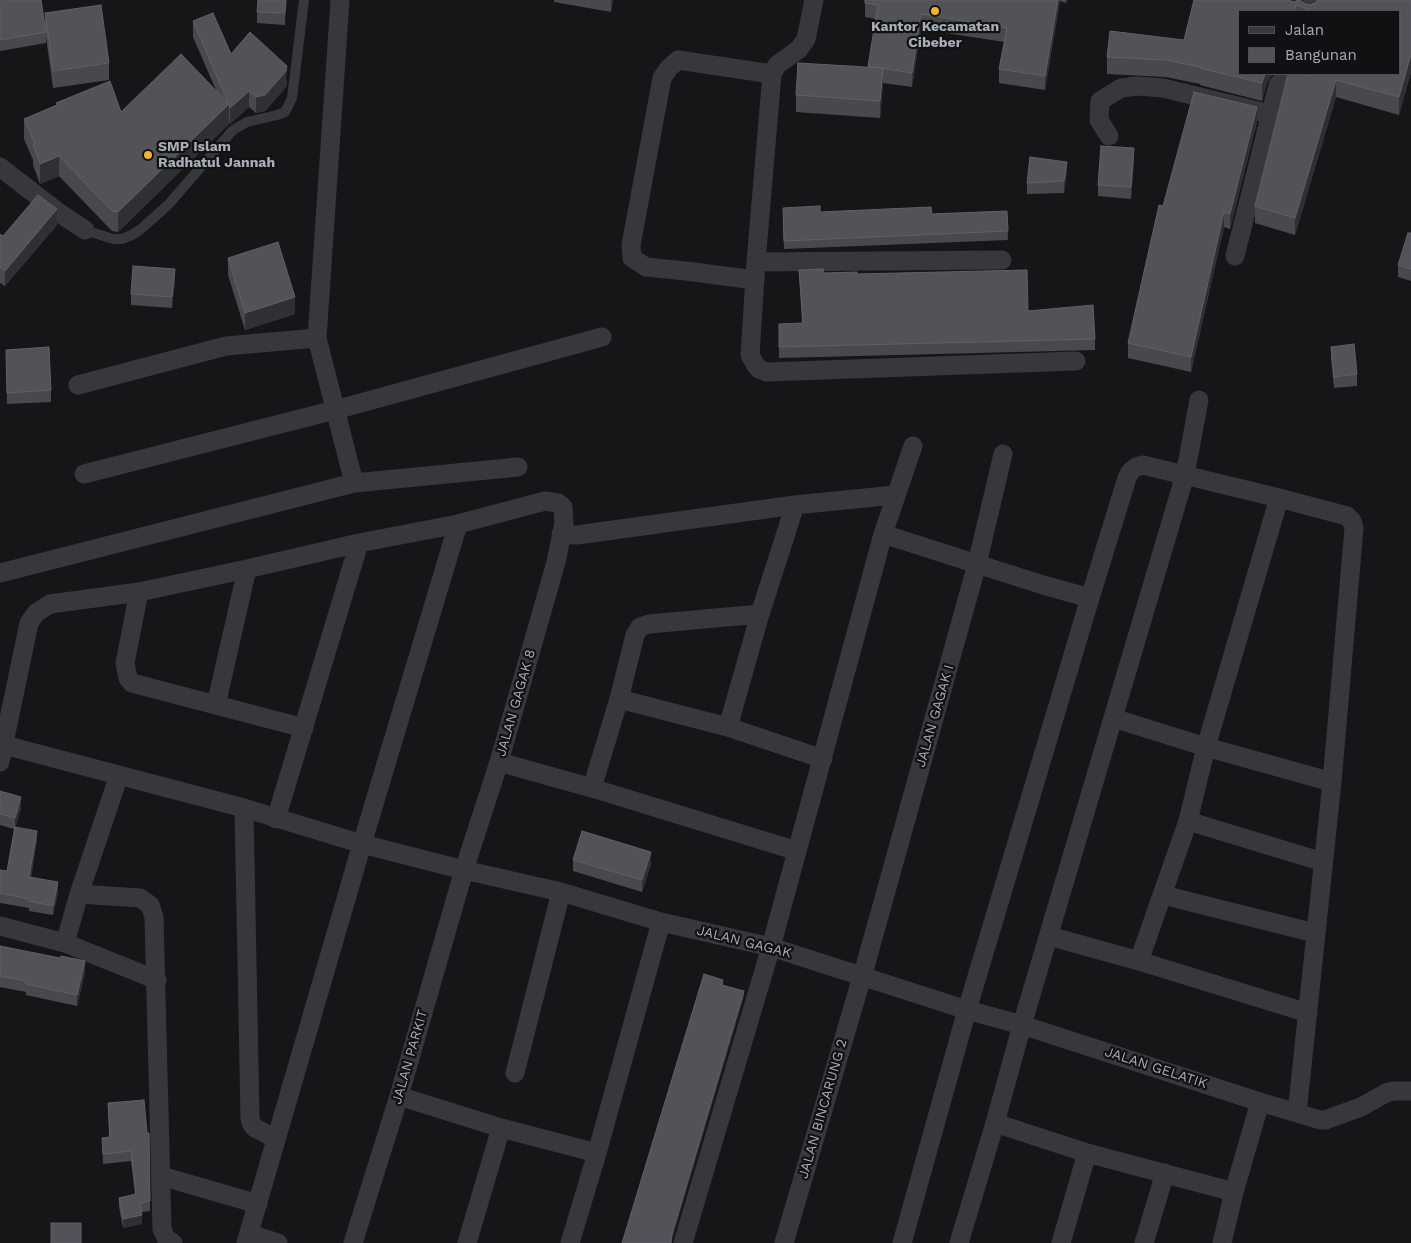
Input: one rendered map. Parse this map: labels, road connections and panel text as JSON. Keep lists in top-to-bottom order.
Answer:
{
  "streets": {
    "street": [
      "JALAN GAGAK 8",
      "JALAN GAGAK I",
      "JALAN GAGAK",
      "JALAN PARKIT",
      "JALAN GELATIK",
      "JALAN BINCARUNG 2"
    ]
  },
  "crossings": [
    ["JALAN GAGAK 8", "JALAN GAGAK"],
    ["JALAN GAGAK 8", "JALAN PARKIT"],
    ["JALAN GAGAK I", "JALAN GAGAK"],
    ["JALAN GAGAK I", "JALAN BINCARUNG 2"],
    ["JALAN GAGAK", "JALAN PARKIT"],
    ["JALAN GAGAK", "JALAN GELATIK"],
    ["JALAN GAGAK", "JALAN BINCARUNG 2"]
  ],
  "places": ["Kantor Kecamatan Cibeber", "SMP Islam Radhatul Jannah"],
  "legend": ["Jalan", "Bangunan"]
}
